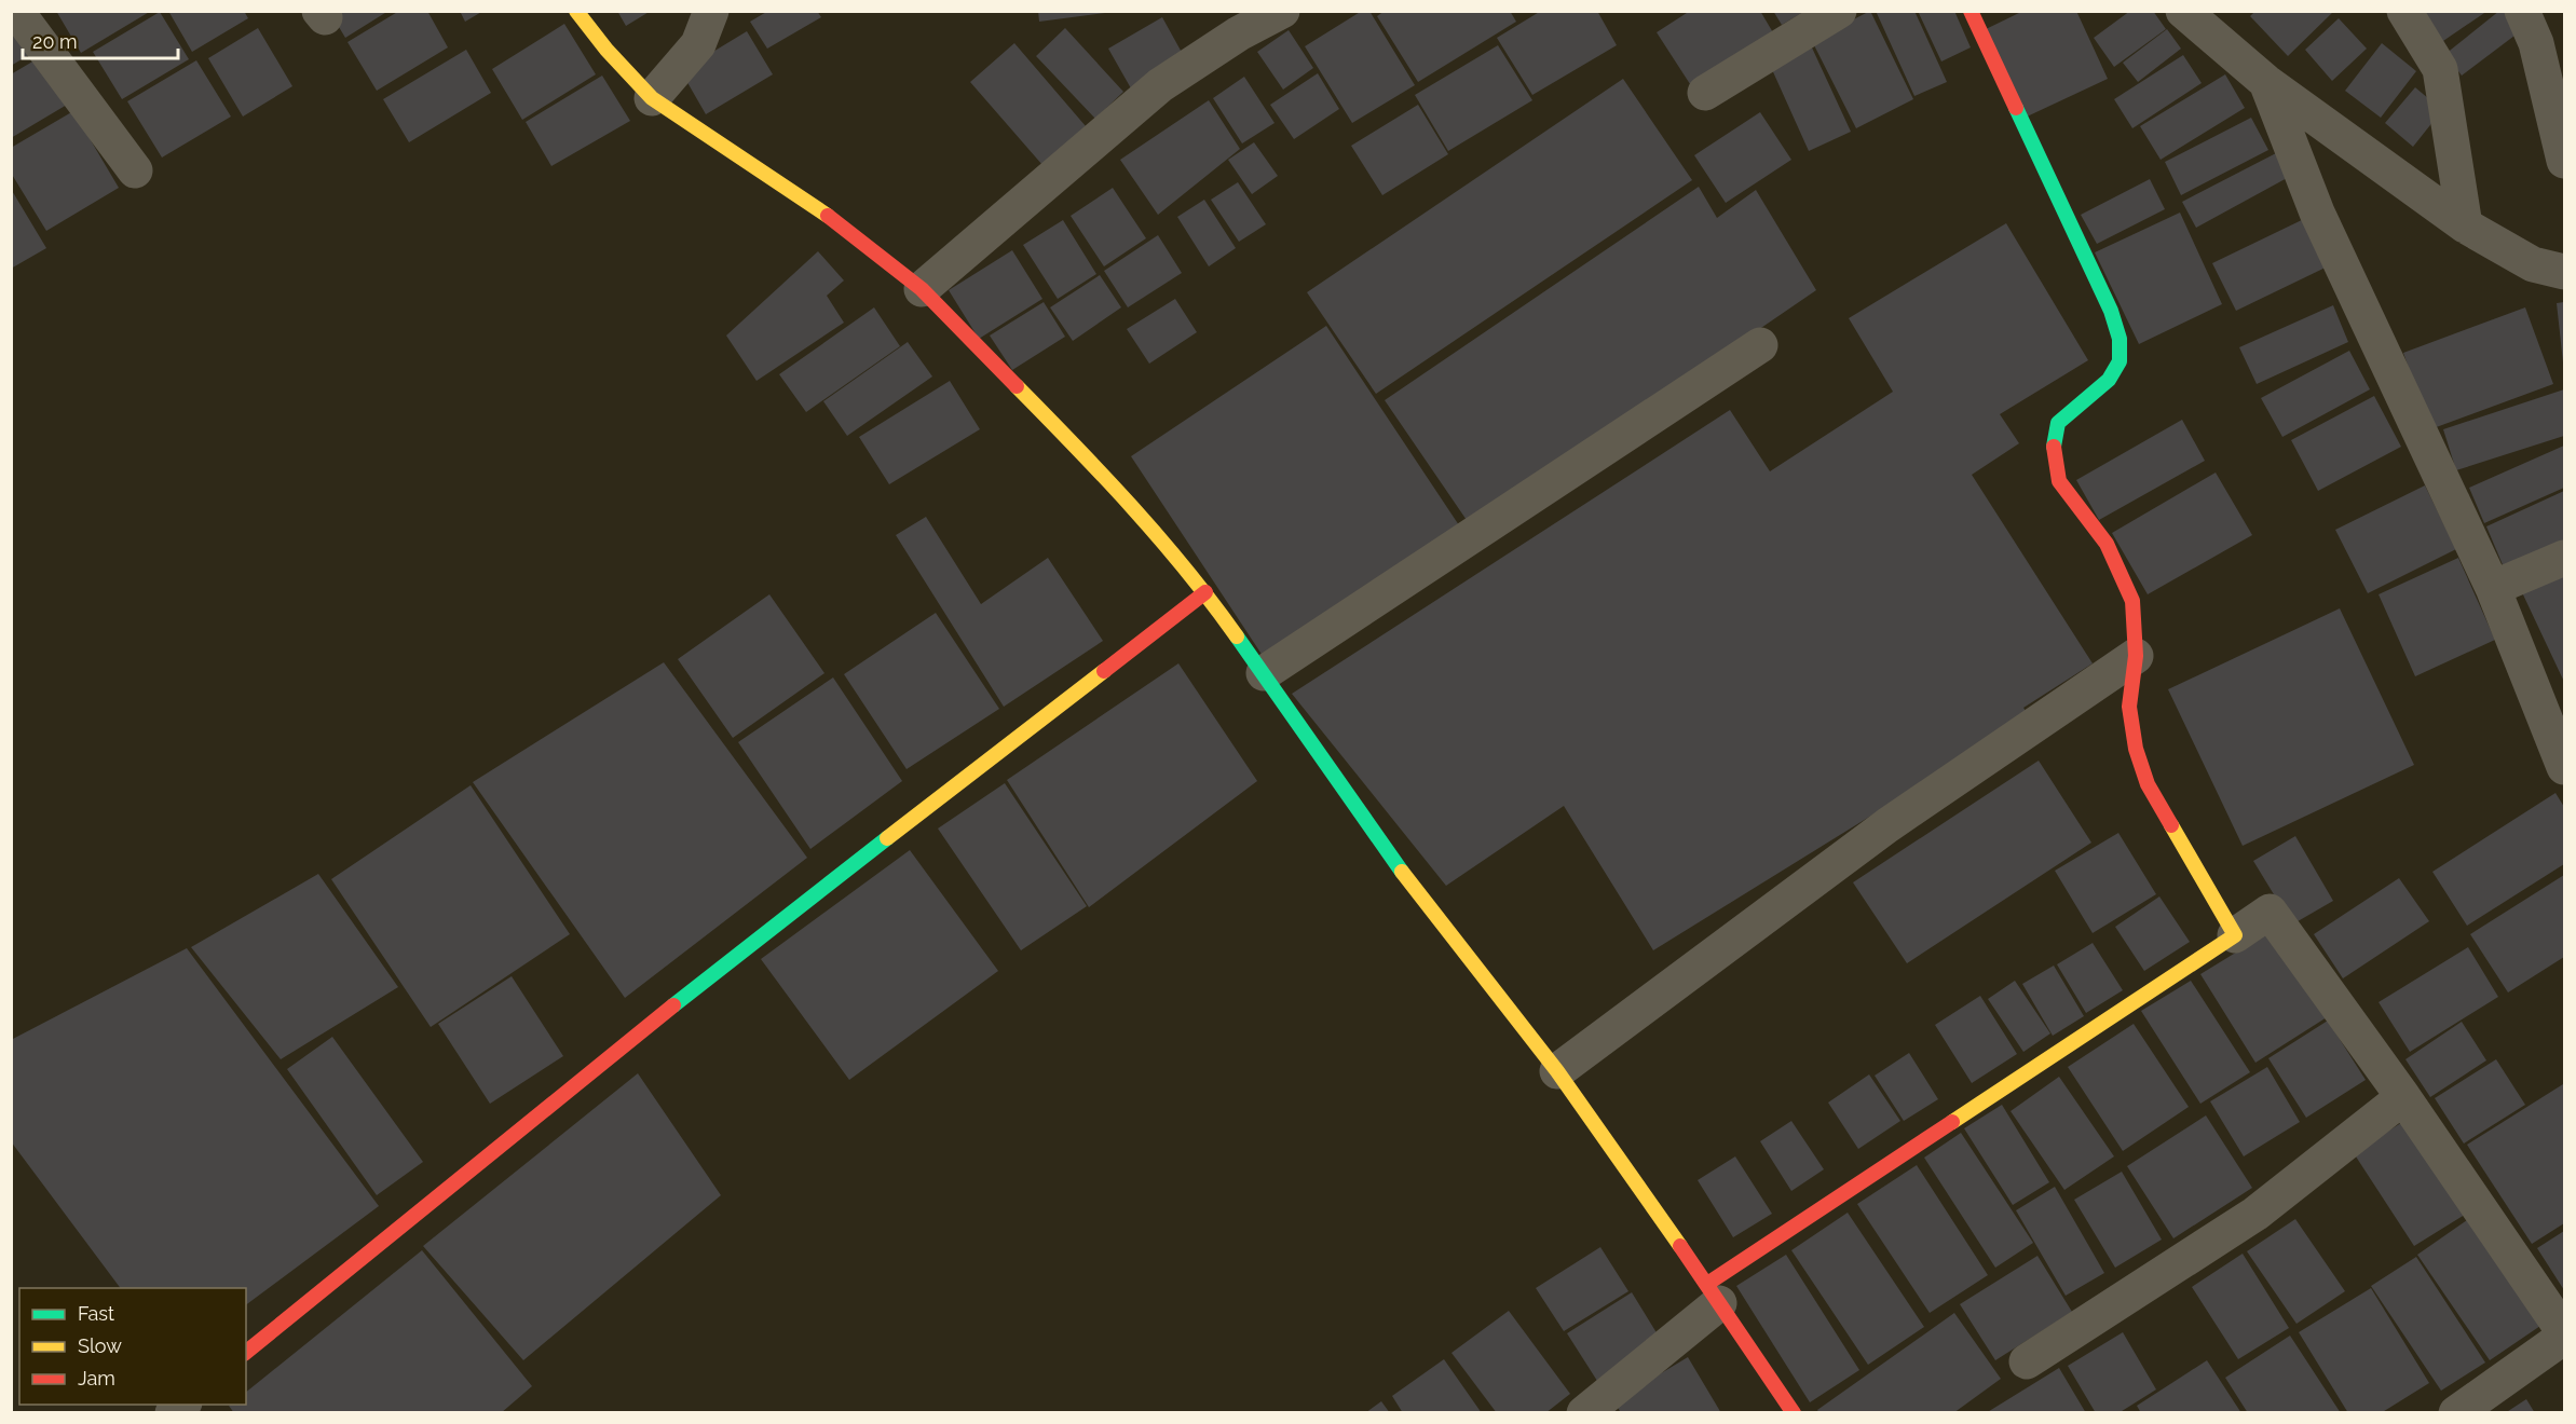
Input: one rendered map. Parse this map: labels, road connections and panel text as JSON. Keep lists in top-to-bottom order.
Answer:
{
  "legend": ["Fast", "Slow", "Jam"],
  "scale_bar": "20 m"
}
